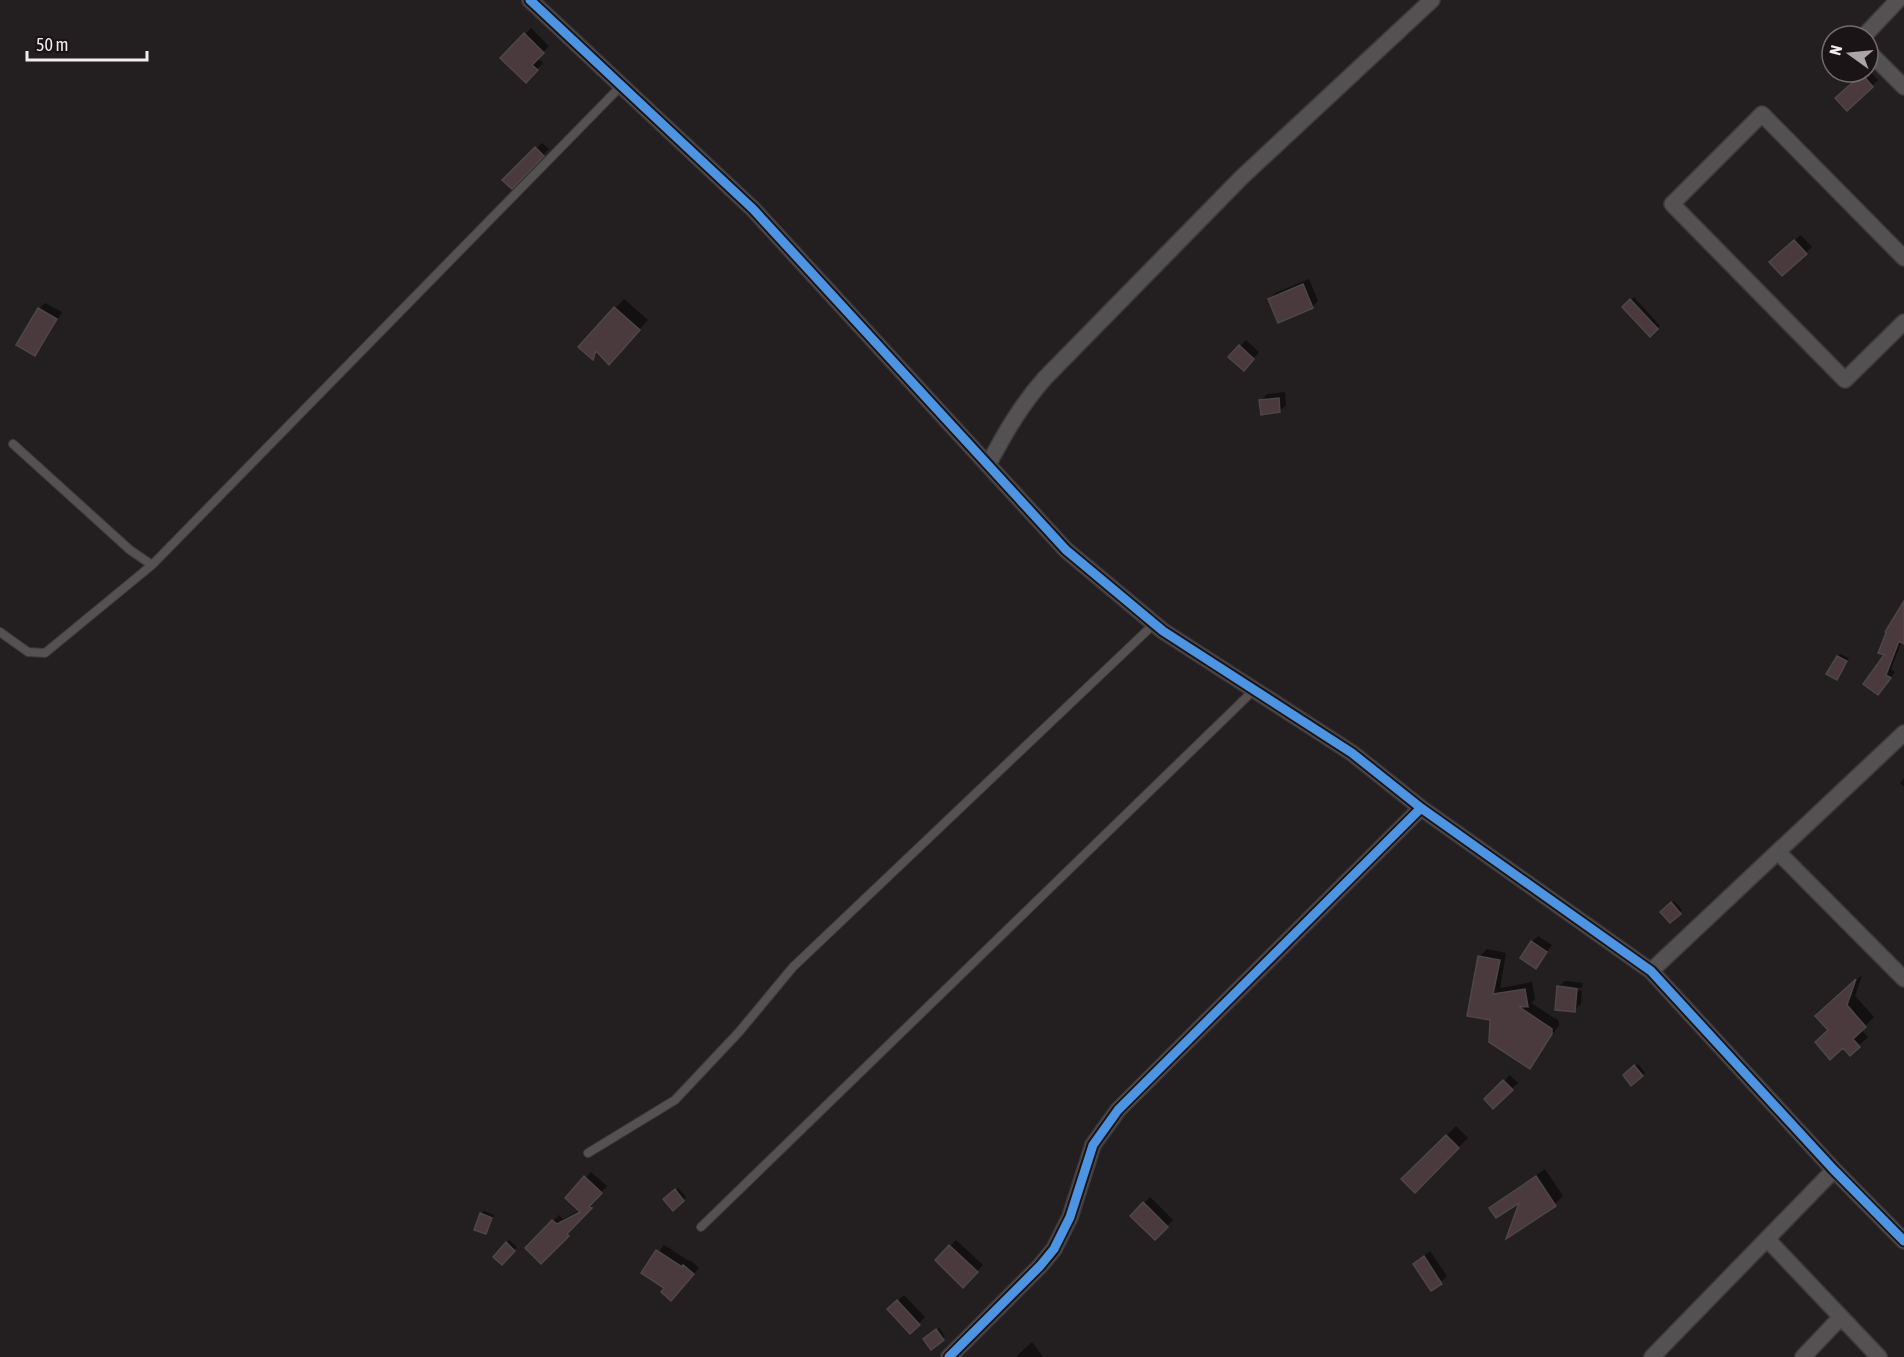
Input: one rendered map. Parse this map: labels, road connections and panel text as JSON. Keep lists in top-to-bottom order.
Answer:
{
  "scale_bar": "50 m",
  "north": "left"
}
